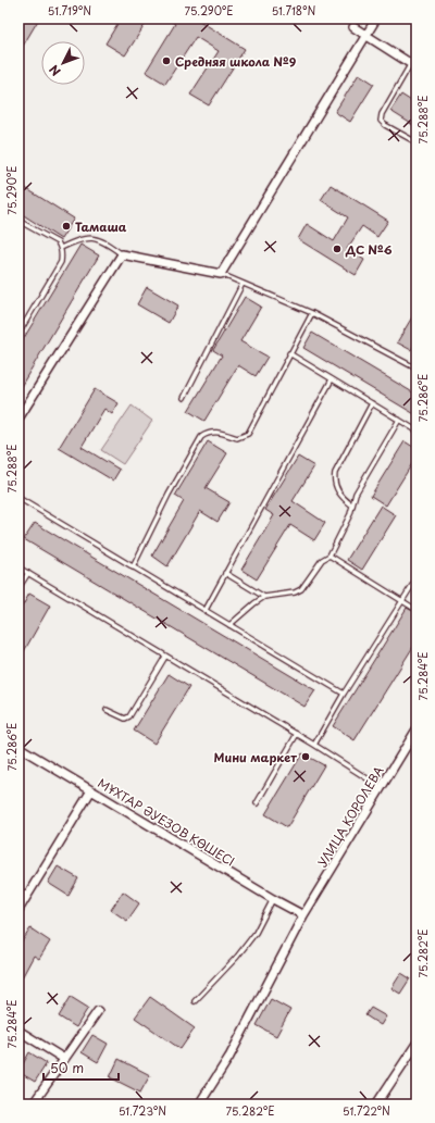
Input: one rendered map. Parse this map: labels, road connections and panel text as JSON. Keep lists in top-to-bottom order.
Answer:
{
  "streets": {
    "street": ["УЛИЦА КОРОЛЕВА", "МҰХТАР ӘУЕЗОВ КӨШЕСІ"]
  },
  "crossings": [
    ["УЛИЦА КОРОЛЕВА", "МҰХТАР ӘУЕЗОВ КӨШЕСІ"]
  ],
  "places": [
    "Средняя школа №9",
    "Тамаша",
    "ДС №6",
    "Мини маркет"
  ],
  "scale_bar": "50 m",
  "north": "bottom left",
  "coordinates": [
    "51.719°N",
    "75.290°E",
    "51.718°N",
    "75.288°E",
    "75.286°E",
    "75.284°E",
    "75.282°E",
    "51.723°N",
    "51.722°N"
  ]
}
